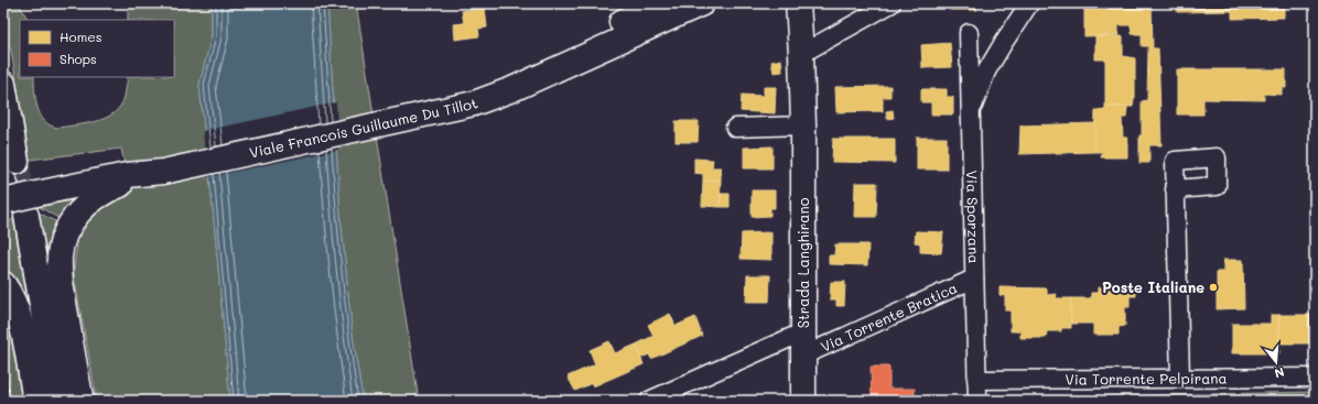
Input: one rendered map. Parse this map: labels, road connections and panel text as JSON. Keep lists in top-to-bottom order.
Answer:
{
  "streets": {
    "main road": ["Viale Francois Guillaume Du Tillot", "Strada Langhirano"],
    "street": ["Via Sporzana", "Via Torrente Bratica", "Via Torrente Pelpirana"]
  },
  "crossings": [
    ["Via Sporzana", "Via Torrente Bratica"],
    ["Via Sporzana", "Via Torrente Pelpirana"],
    ["Strada Langhirano", "Via Torrente Bratica"]
  ],
  "places": ["Poste Italiane"],
  "legend": ["Homes", "Shops"],
  "north": "bottom"
}
